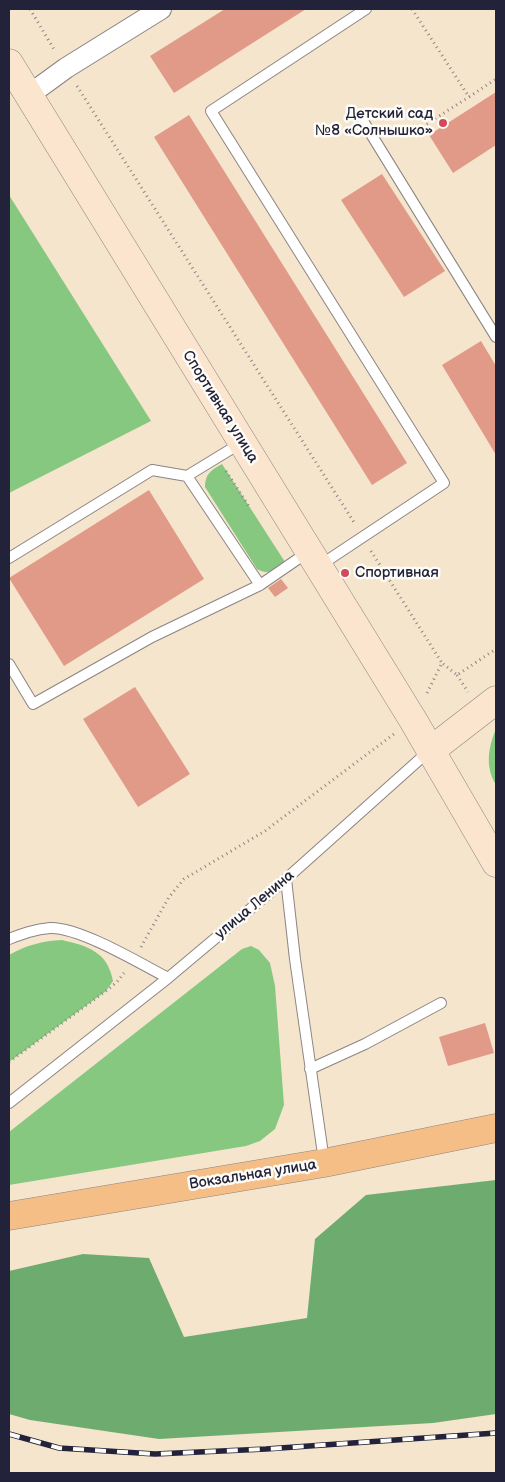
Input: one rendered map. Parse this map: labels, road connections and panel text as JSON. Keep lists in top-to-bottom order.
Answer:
{
  "streets": {
    "highway": ["Вокзальная улица"],
    "street": ["Спортивная улица", "улица Ленина"]
  },
  "crossings": [
    ["Спортивная улица", "улица Ленина"]
  ],
  "places": ["Детский сад №8 «Солнышко»", "Спортивная"]
}
